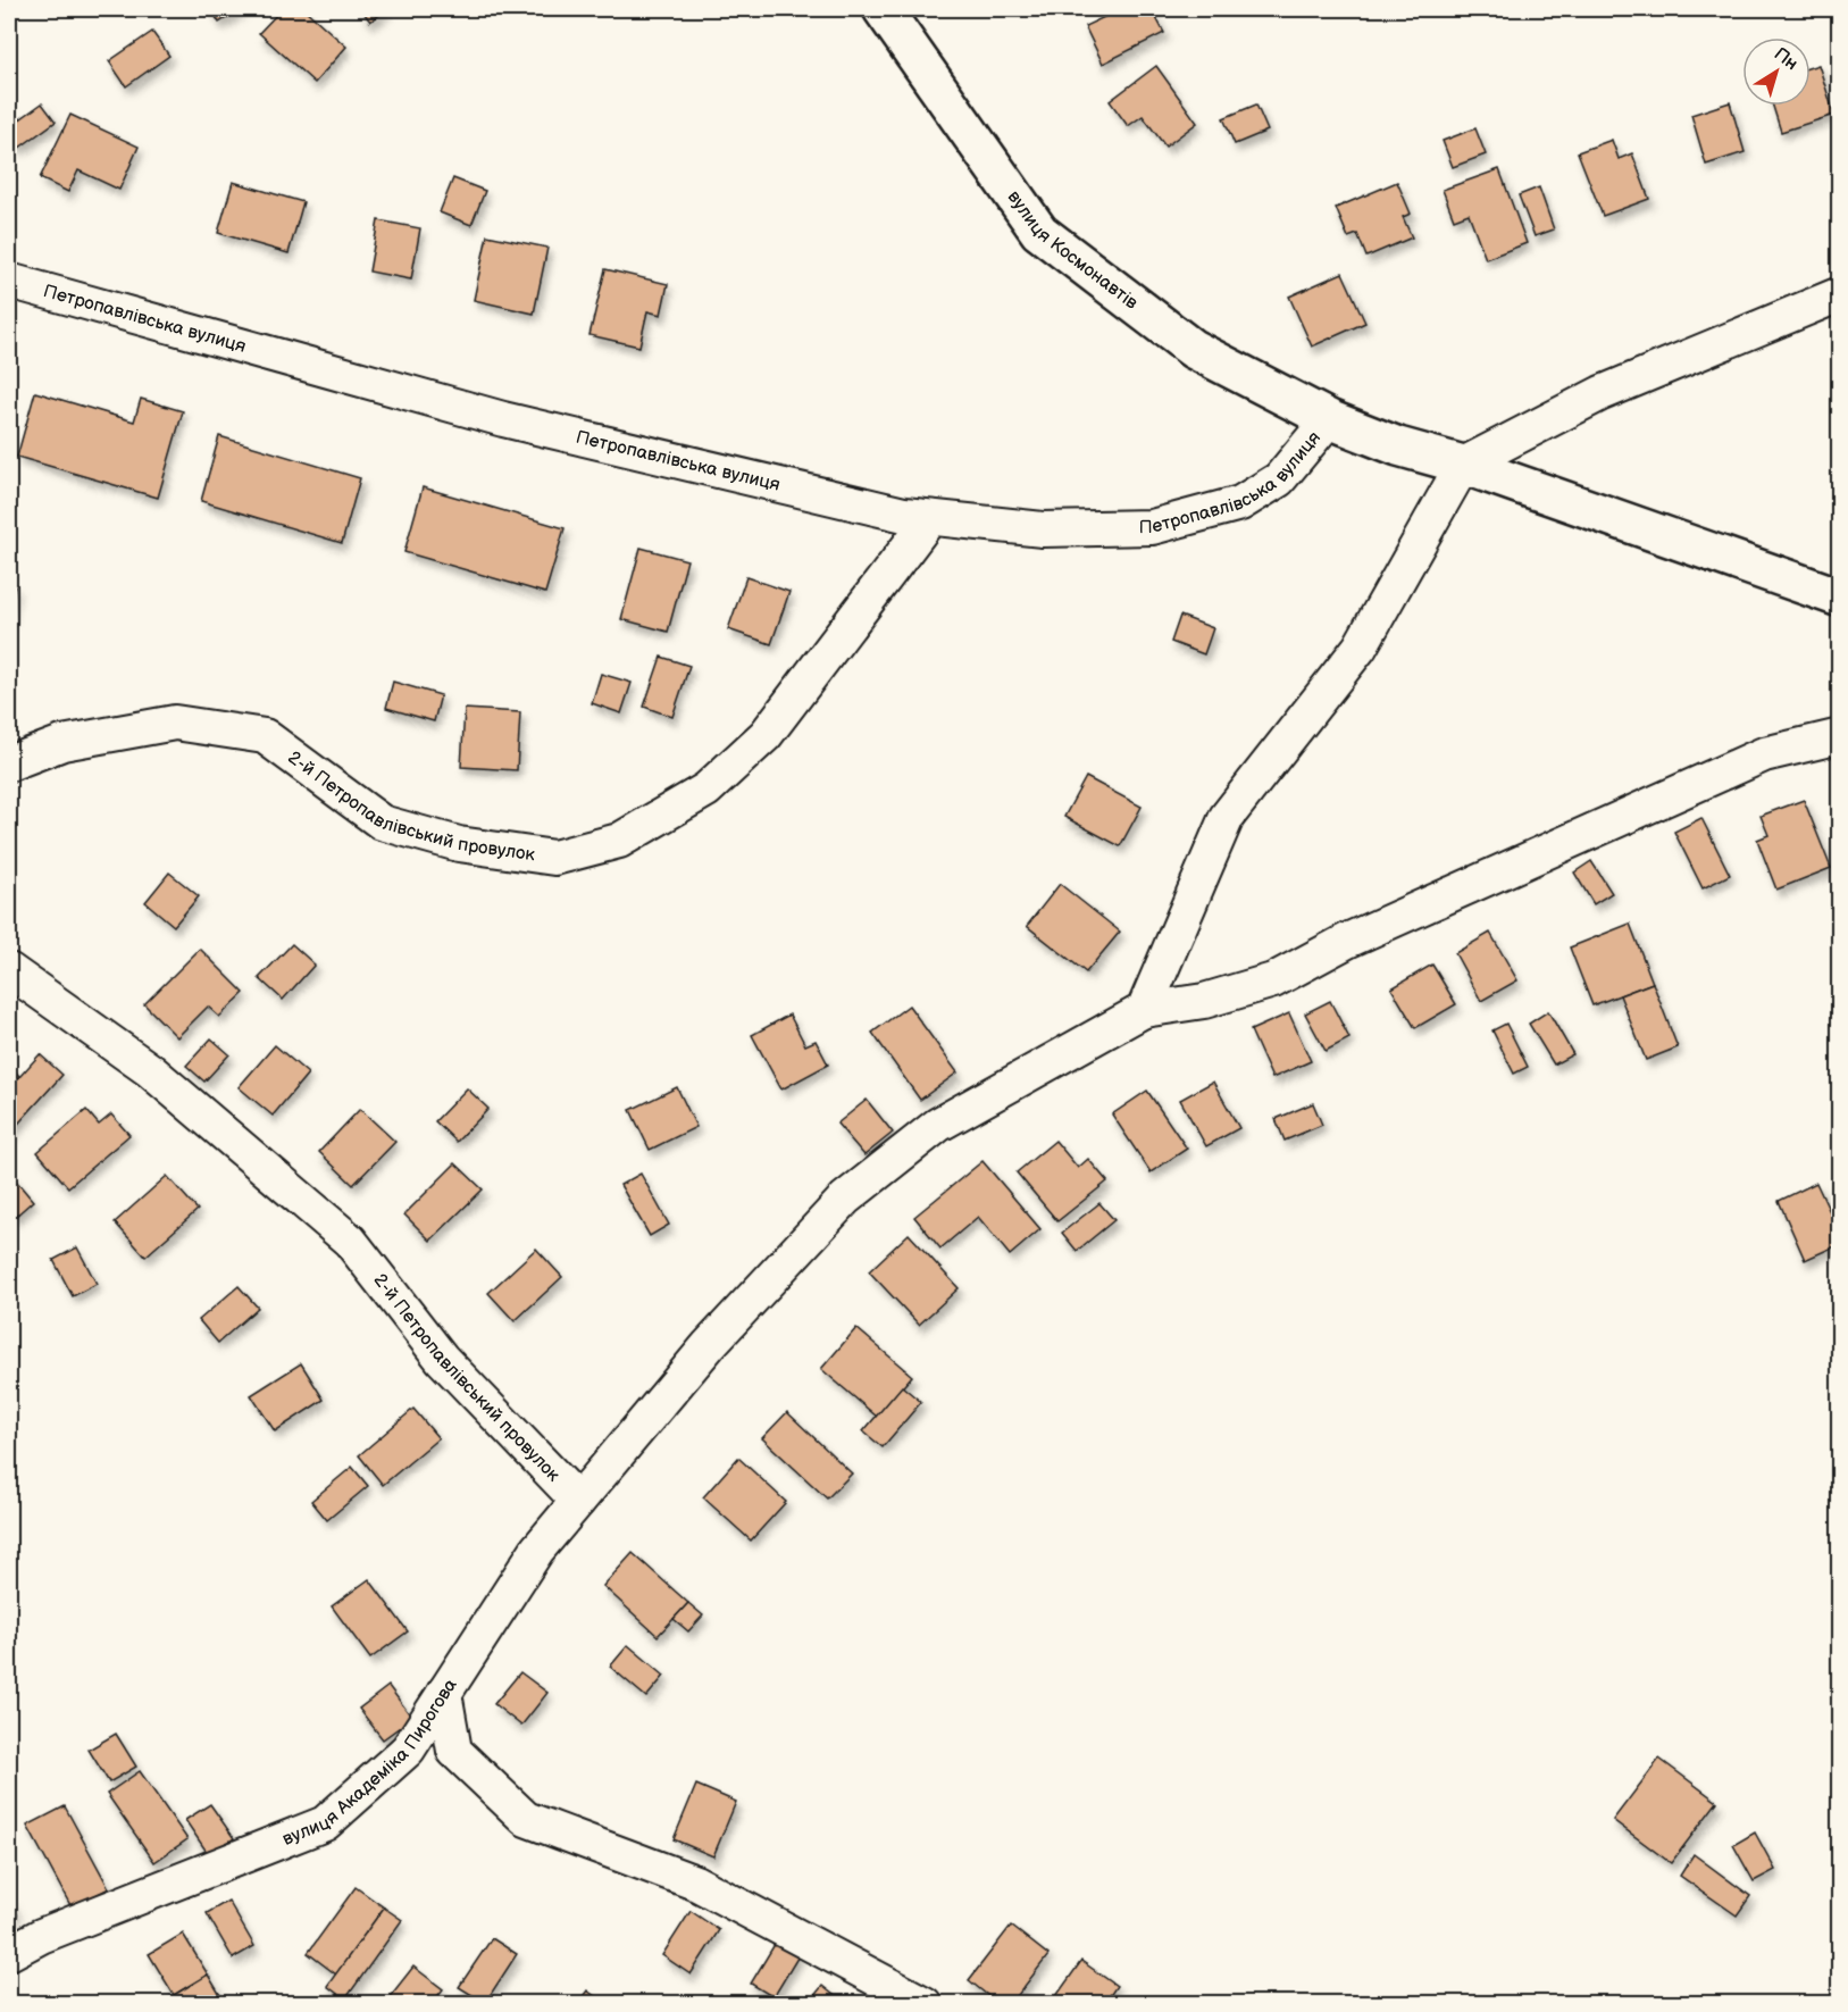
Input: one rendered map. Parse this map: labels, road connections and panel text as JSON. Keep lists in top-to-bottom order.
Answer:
{
  "streets": {
    "street": [
      "вулиця Космонавтів",
      "Петропавлівська вулиця",
      "2-й Петропавлівський провулок",
      "вулиця Академіка Пирогова"
    ]
  },
  "crossings": [
    ["вулиця Космонавтів", "Петропавлівська вулиця"],
    ["Петропавлівська вулиця", "2-й Петропавлівський провулок"]
  ],
  "north": "top right"
}
